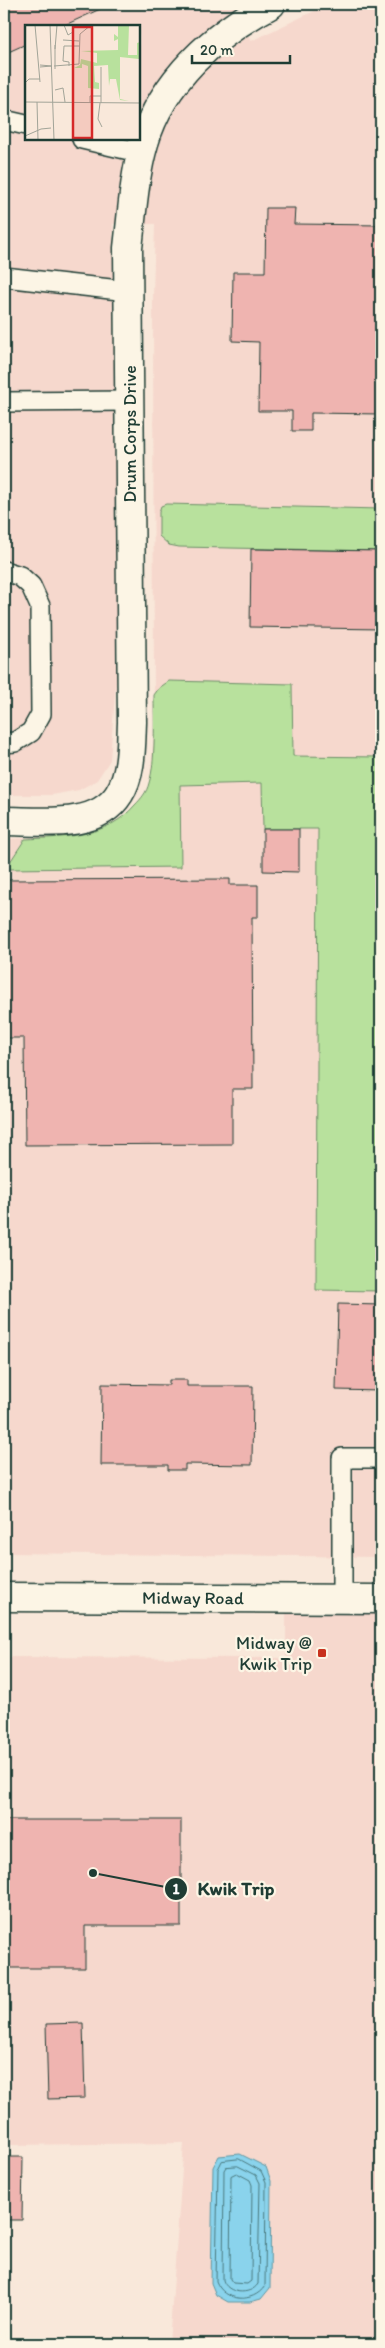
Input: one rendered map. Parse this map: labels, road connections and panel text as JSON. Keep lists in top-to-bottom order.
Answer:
{
  "streets": {
    "street": ["Drum Corps Drive", "Midway Road"]
  },
  "places": {
    "transit": ["Midway @ Kwik Trip"],
    "other": ["Kwik Trip"]
  },
  "scale_bar": "20 m"
}
